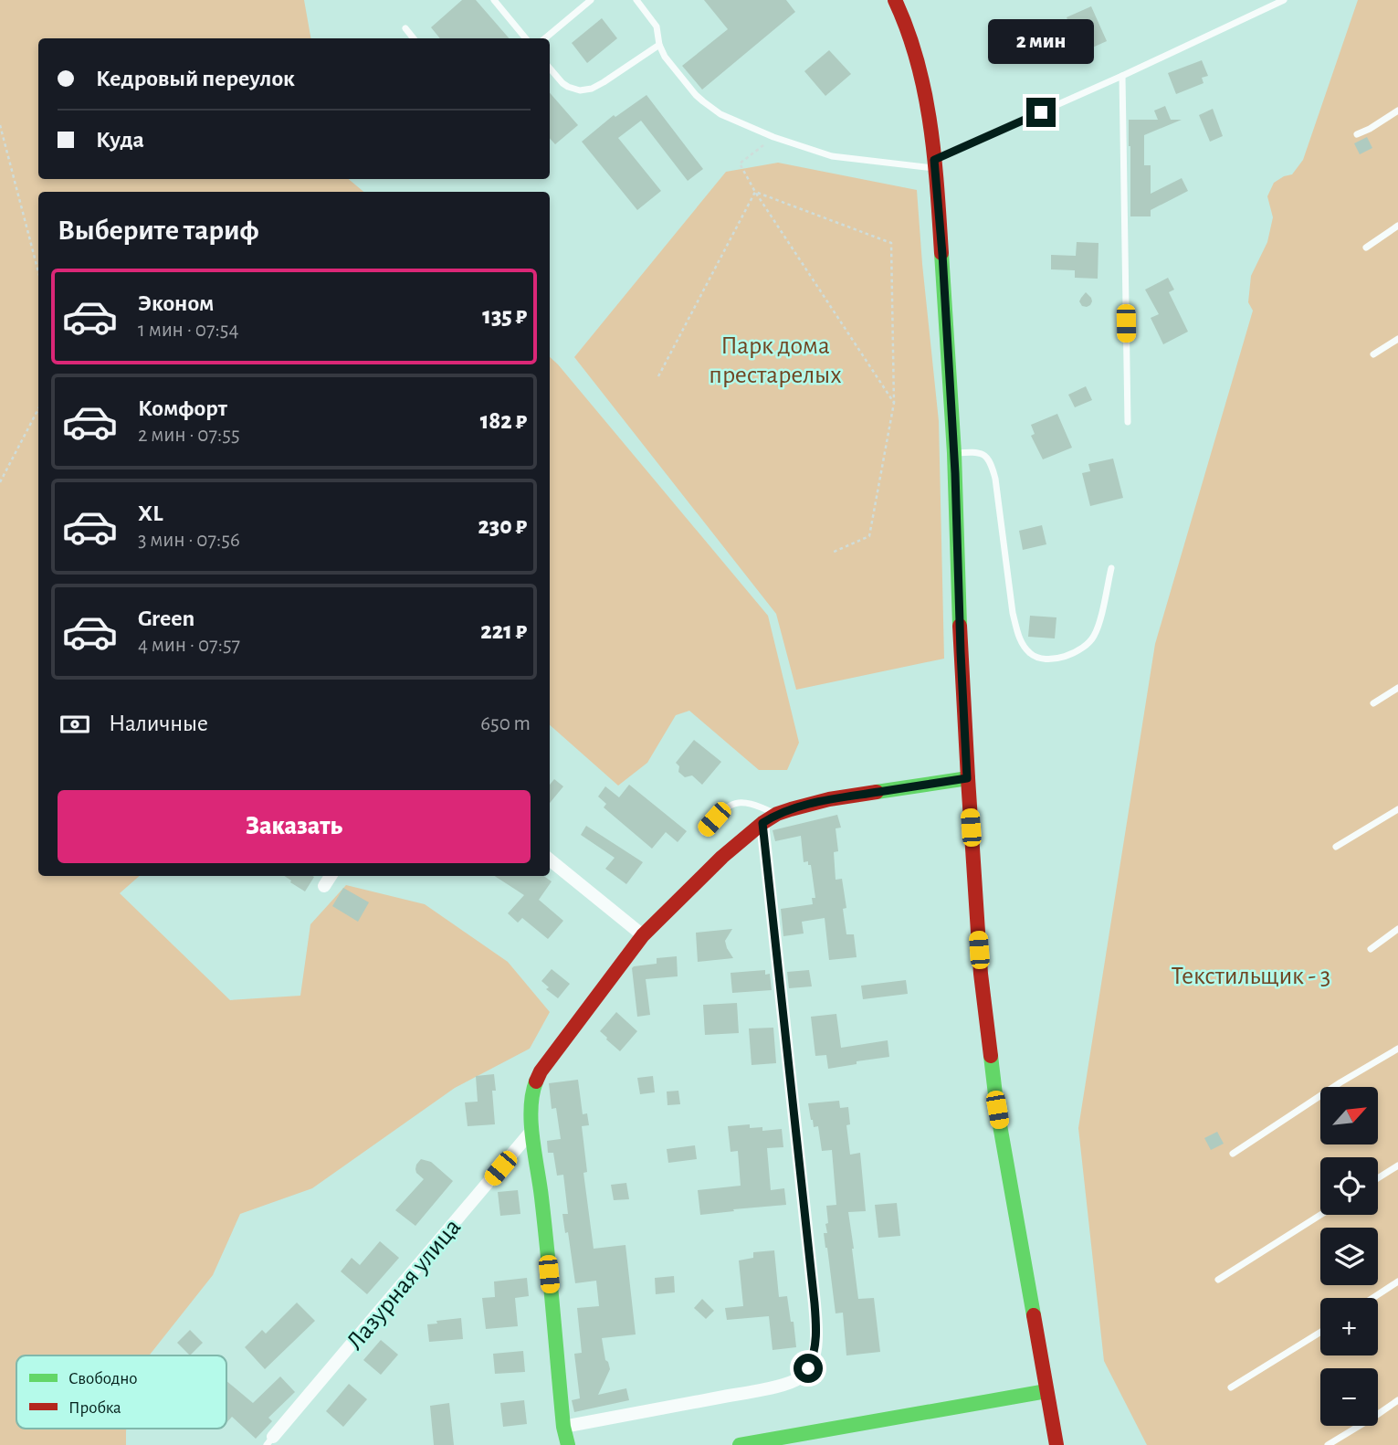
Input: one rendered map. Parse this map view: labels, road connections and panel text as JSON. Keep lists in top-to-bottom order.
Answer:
{
  "streets": {
    "street": ["Лазурная улица"]
  },
  "parks": ["Парк дома престарелых", "Текстильщик - 3"],
  "legend": ["Свободно", "Пробка"],
  "north": "top right",
  "page": {
    "bubble": "2 мин",
    "banner": ["Кедровый переулок", "Куда"],
    "heading": "Выберите тариф",
    "list": [
      {
        "name": "Эконом",
        "note": "1 мин · 07:54",
        "value": "135 ₽"
      },
      {
        "name": "Комфорт",
        "note": "2 мин · 07:55",
        "value": "182 ₽"
      },
      {
        "name": "XL",
        "note": "3 мин · 07:56",
        "value": "230 ₽"
      },
      {
        "name": "Green",
        "note": "4 мин · 07:57",
        "value": "221 ₽"
      }
    ],
    "pay": ["Наличные", "650 m"],
    "buttons": "Заказать",
    "map_buttons": ["+", "−"]
  }
}
